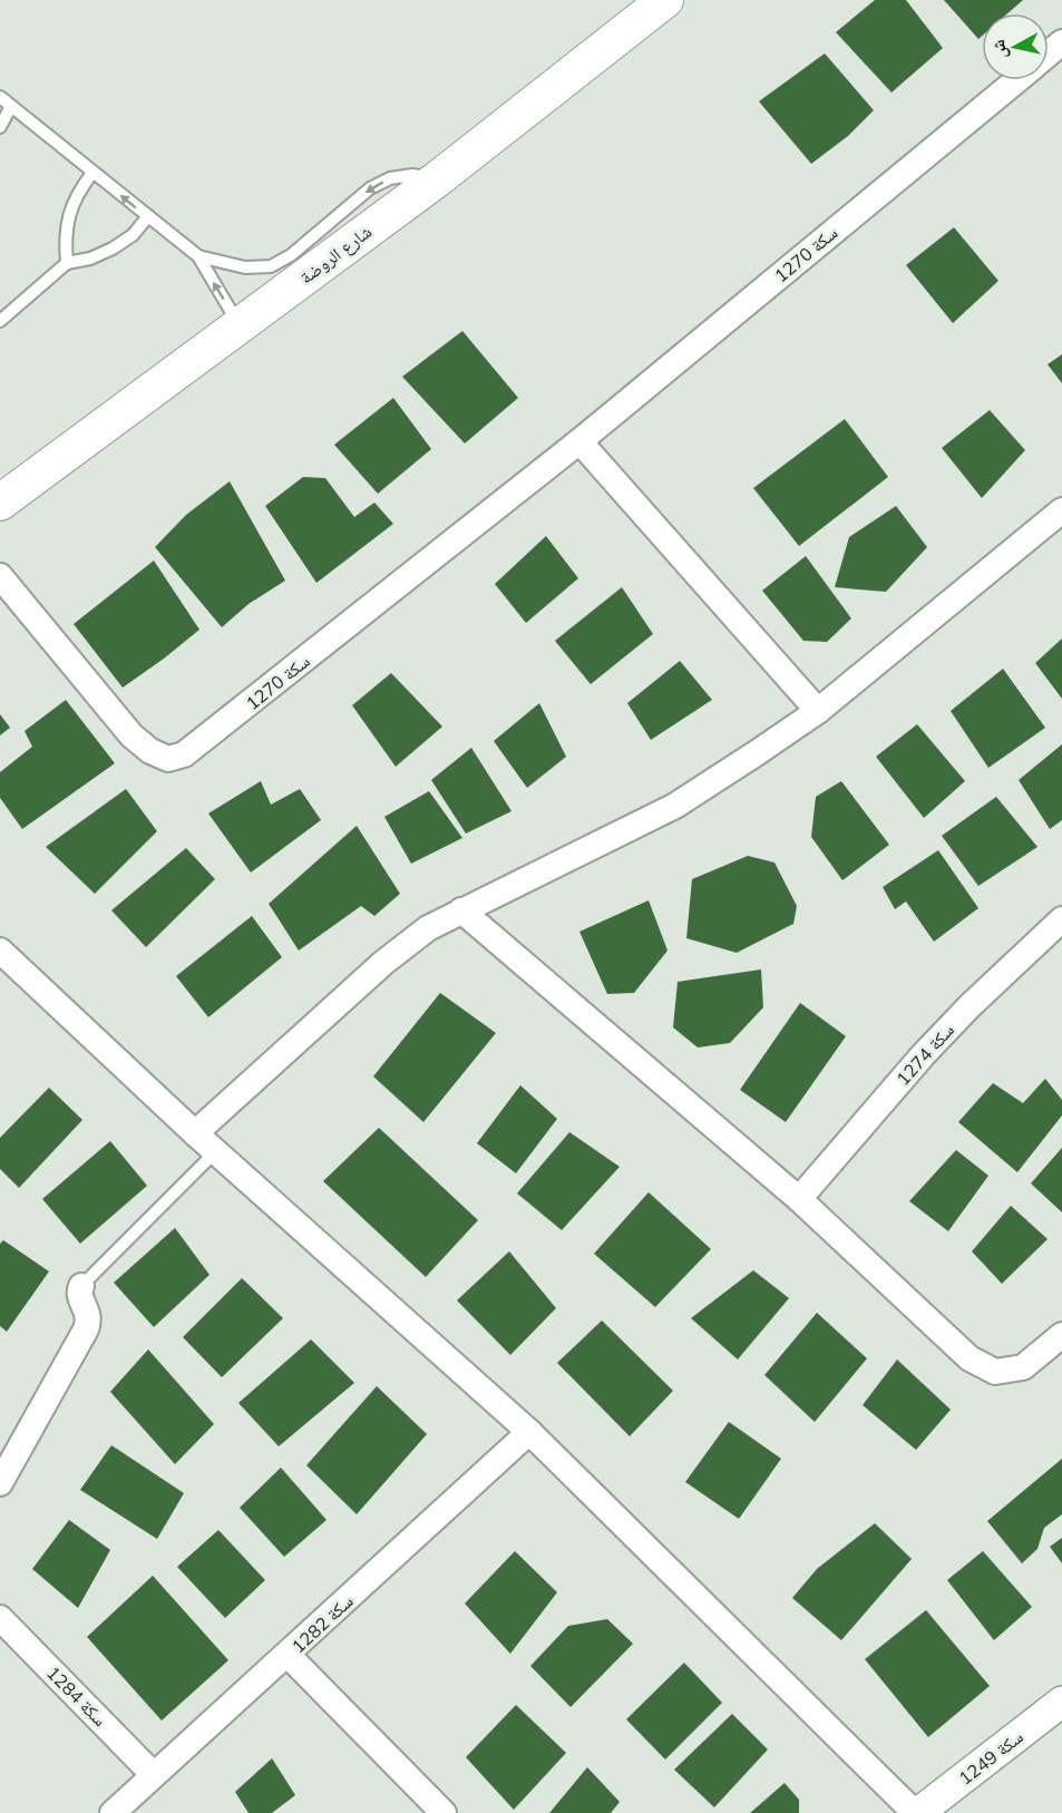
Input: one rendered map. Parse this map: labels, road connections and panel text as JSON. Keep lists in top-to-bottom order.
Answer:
{
  "streets": {
    "main road": ["شارع الروضة"],
    "street": [
      "سكة 1270",
      "سكة 1274",
      "سكة 1282",
      "سكة 1284",
      "سكة 1249"
    ]
  },
  "crossings": [
    ["سكة 1282", "سكة 1284"]
  ],
  "north": "left"
}
